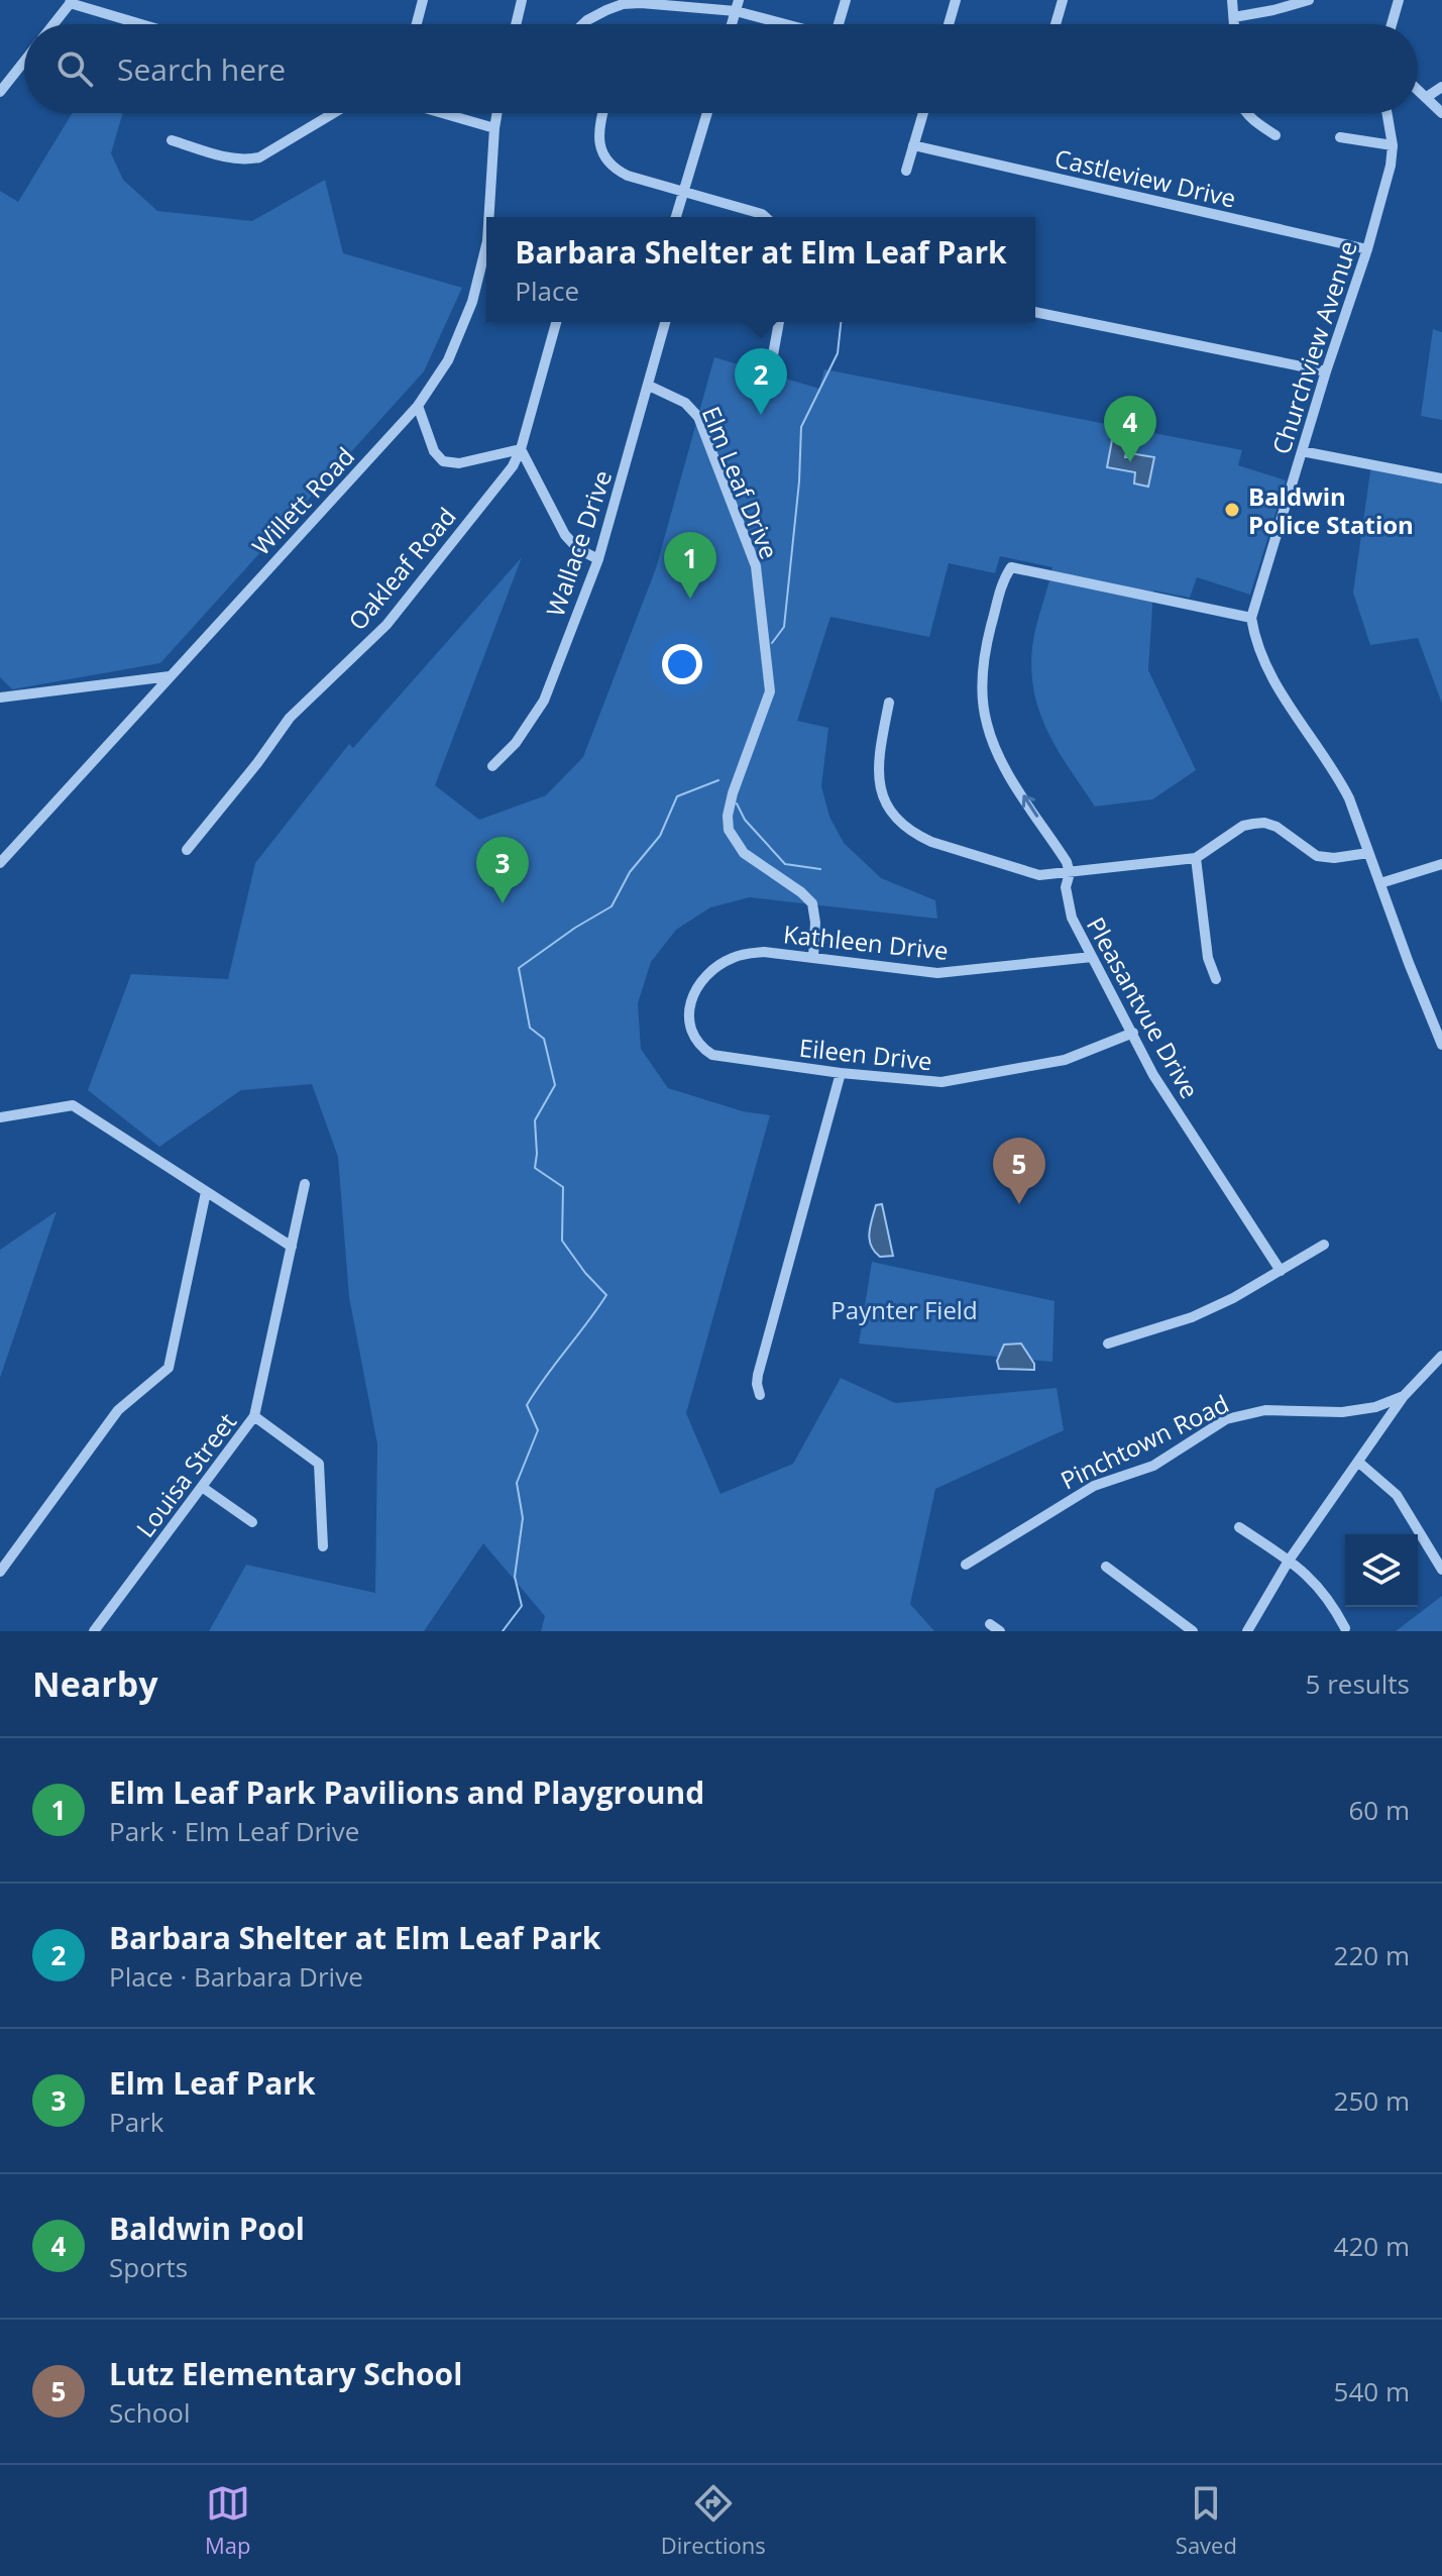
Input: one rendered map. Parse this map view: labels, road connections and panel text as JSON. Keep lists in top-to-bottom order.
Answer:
{
  "streets": {
    "street": [
      "Castleview Drive",
      "Churchview Avenue",
      "Elm Leaf Drive",
      "Willett Road",
      "Wallace Drive",
      "Oakleaf Road",
      "Kathleen Drive",
      "Pleasantvue Drive",
      "Eileen Drive",
      "Pinchtown Road",
      "Louisa Street"
    ]
  },
  "crossings": [
    ["Castleview Drive", "Churchview Avenue"],
    ["Churchview Avenue", "Pleasantvue Drive"],
    ["Elm Leaf Drive", "Wallace Drive"],
    ["Elm Leaf Drive", "Kathleen Drive"],
    ["Kathleen Drive", "Pleasantvue Drive"],
    ["Kathleen Drive", "Eileen Drive"],
    ["Pleasantvue Drive", "Eileen Drive"]
  ],
  "parks": ["Paynter Field"],
  "places": ["Baldwin Police Station"],
  "page": {
    "search": "Search here",
    "popup": ["Barbara Shelter at Elm Leaf Park", "Place"],
    "pins": [
      "2",
      "4",
      "1",
      "3",
      "5"
    ],
    "heading": ["Nearby", "5 results"],
    "list": [
      {
        "mark": "1",
        "name": "Elm Leaf Park Pavilions and Playground",
        "note": "Park · Elm Leaf Drive",
        "value": "60 m"
      },
      {
        "mark": "2",
        "name": "Barbara Shelter at Elm Leaf Park",
        "note": "Place · Barbara Drive",
        "value": "220 m"
      },
      {
        "mark": "3",
        "name": "Elm Leaf Park",
        "note": "Park",
        "value": "250 m"
      },
      {
        "mark": "4",
        "name": "Baldwin Pool",
        "note": "Sports",
        "value": "420 m"
      },
      {
        "mark": "5",
        "name": "Lutz Elementary School",
        "note": "School",
        "value": "540 m"
      }
    ],
    "nav": ["Map", "Directions", "Saved"]
  }
}
